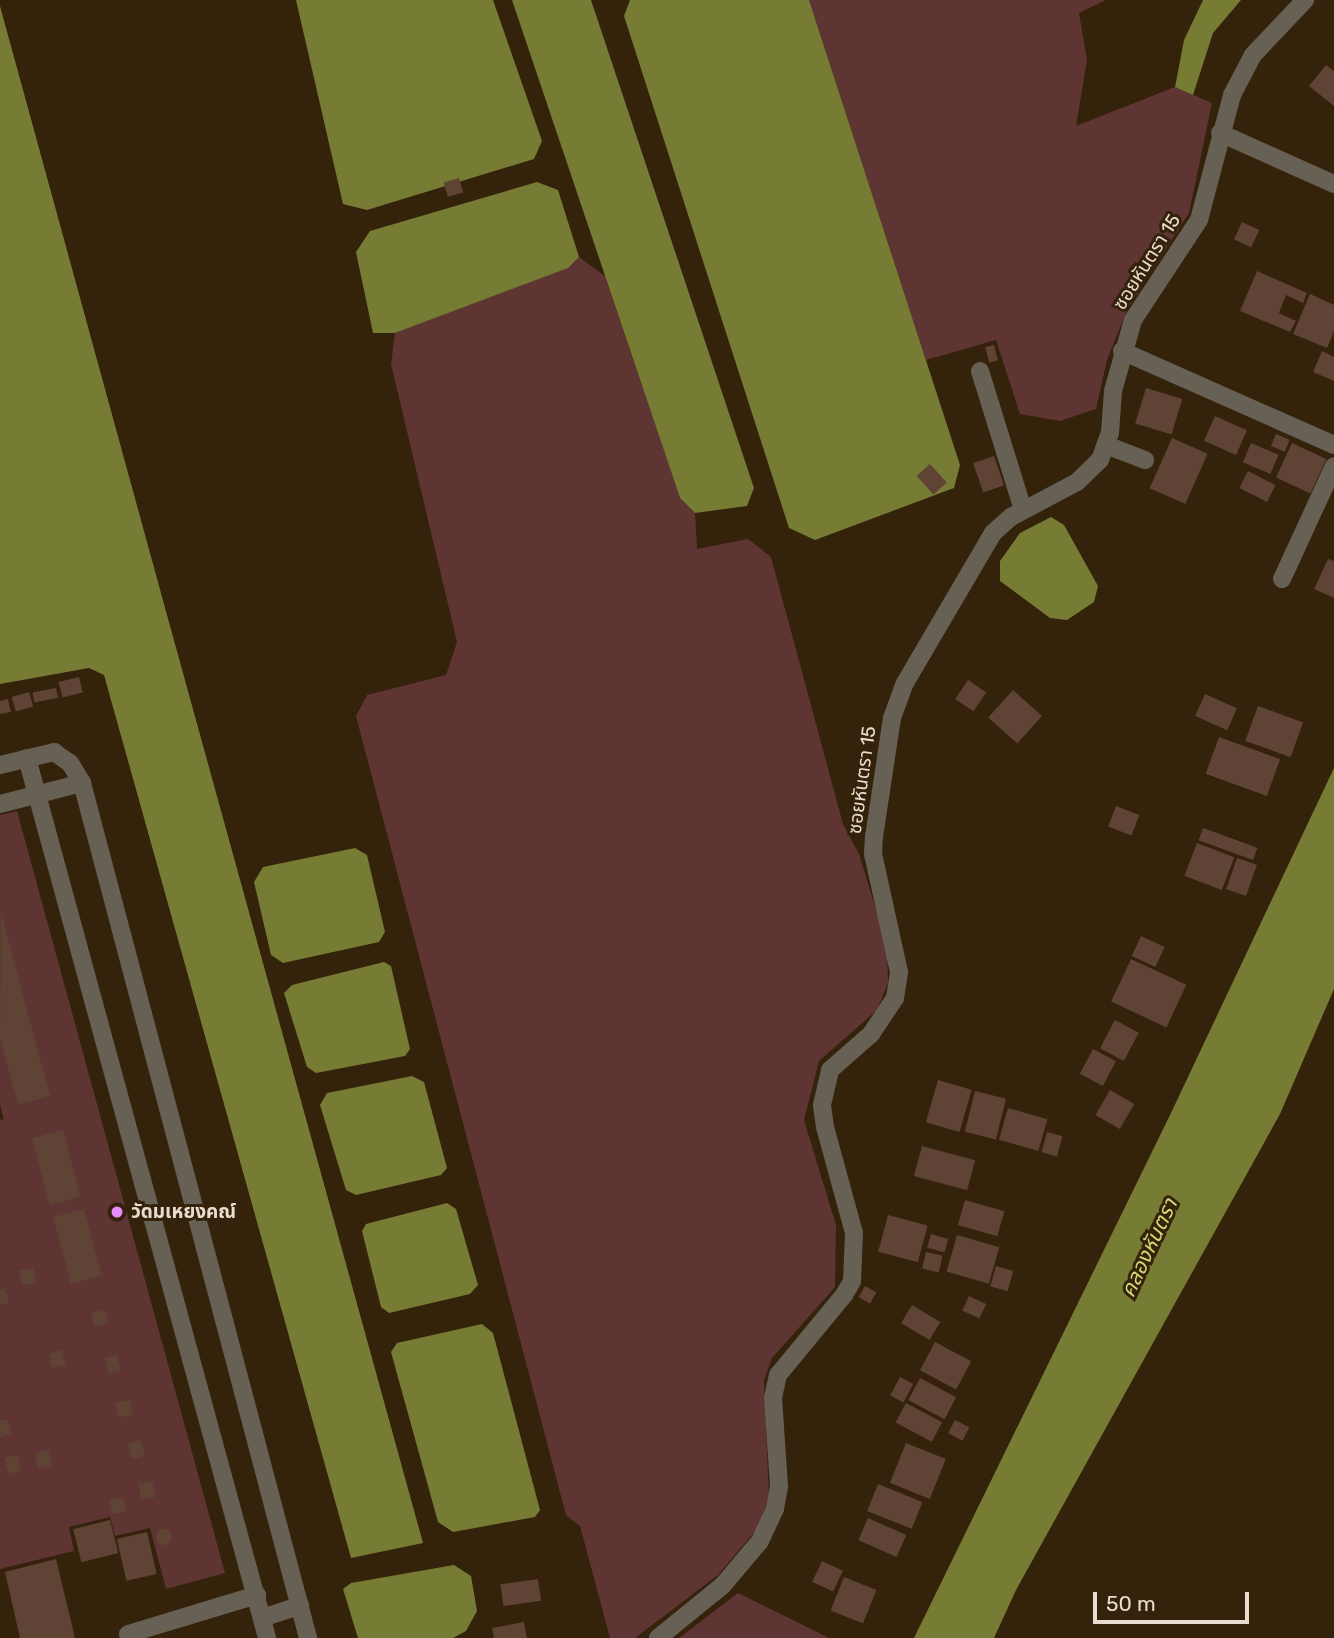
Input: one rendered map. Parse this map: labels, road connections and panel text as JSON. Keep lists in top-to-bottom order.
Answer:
{
  "streets": {
    "street": ["ซอยหันตรา 15"]
  },
  "water": ["คลองหันตรา"],
  "places": ["วัดมเหยงคณ์"],
  "scale_bar": "50 m"
}
